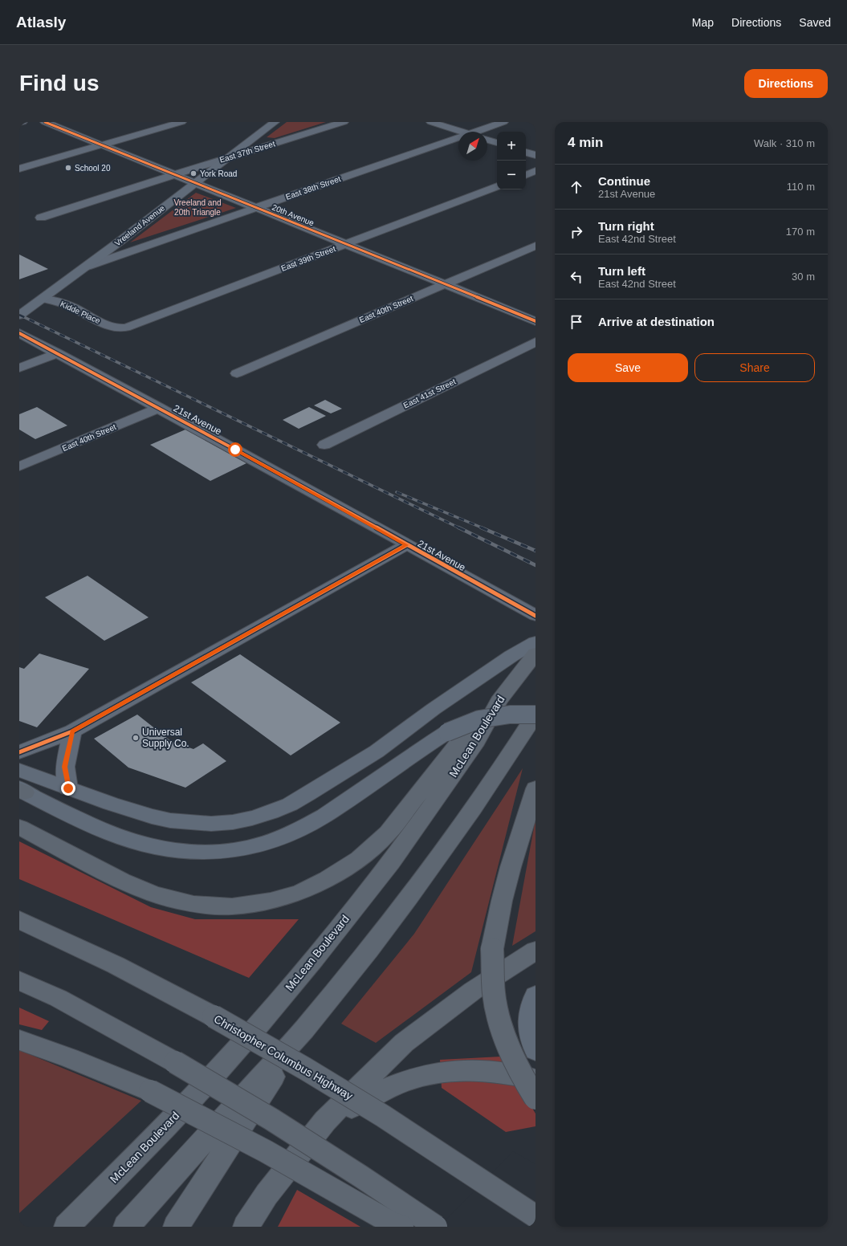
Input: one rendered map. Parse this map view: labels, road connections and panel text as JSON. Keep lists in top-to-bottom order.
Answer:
{
  "streets": {
    "highway": ["McLean Boulevard", "Christopher Columbus Highway"],
    "main road": ["Vreeland Avenue"],
    "street": [
      "East 37th Street",
      "East 38th Street",
      "20th Avenue",
      "East 39th Street",
      "East 40th Street",
      "Kidde Place",
      "East 41st Street",
      "21st Avenue"
    ]
  },
  "crossings": [
    ["East 37th Street", "20th Avenue"],
    ["East 37th Street", "Vreeland Avenue"],
    ["East 38th Street", "20th Avenue"],
    ["East 38th Street", "Vreeland Avenue"],
    ["20th Avenue", "Vreeland Avenue"],
    ["20th Avenue", "East 39th Street"],
    ["20th Avenue", "East 40th Street"],
    ["Vreeland Avenue", "Kidde Place"],
    ["East 39th Street", "Kidde Place"],
    ["East 40th Street", "21st Avenue"]
  ],
  "parks": ["Vreeland and 20th Triangle"],
  "places": ["School 20", "York Road", "Universal Supply Co."],
  "north": "top right",
  "page": {
    "header": "Atlasly",
    "nav": ["Map", "Directions", "Saved"],
    "buttons": [
      "Directions",
      ["Save", "Share"]
    ],
    "title": "Find us",
    "heading": ["4 min", "Walk · 310 m"],
    "map_buttons": ["+", "−"],
    "list": [
      ["Continue", "21st Avenue", "110 m"],
      ["Turn right", "East 42nd Street", "170 m"],
      ["Turn left", "East 42nd Street", "30 m"],
      "Arrive at destination"
    ]
  }
}
